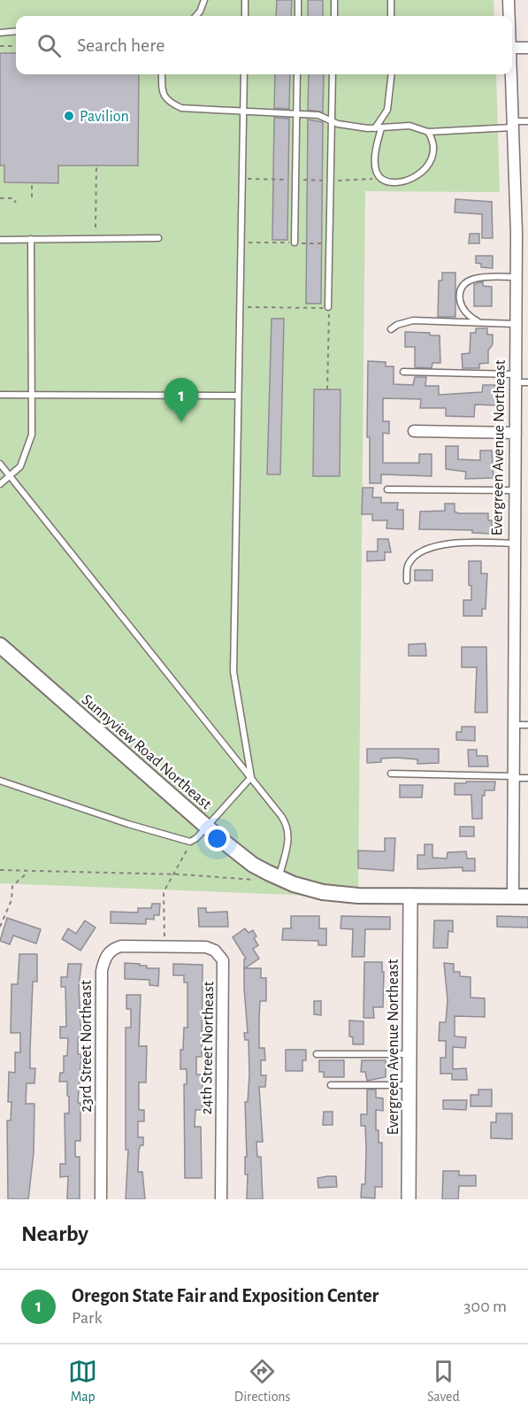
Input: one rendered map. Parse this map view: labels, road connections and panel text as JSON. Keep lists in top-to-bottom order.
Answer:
{
  "streets": {
    "main road": ["Sunnyview Road Northeast"],
    "street": ["Evergreen Avenue Northeast", "23rd Street Northeast", "24th Street Northeast"]
  },
  "crossings": [
    ["Evergreen Avenue Northeast", "Sunnyview Road Northeast"],
    ["23rd Street Northeast", "24th Street Northeast"]
  ],
  "places": ["Pavilion"],
  "page": {
    "search": "Search here",
    "pins": "1",
    "heading": "Nearby",
    "list": [
      {
        "mark": "1",
        "name": "Oregon State Fair and Exposition Center",
        "note": "Park",
        "value": "300 m"
      }
    ],
    "nav": ["Map", "Directions", "Saved"]
  }
}
